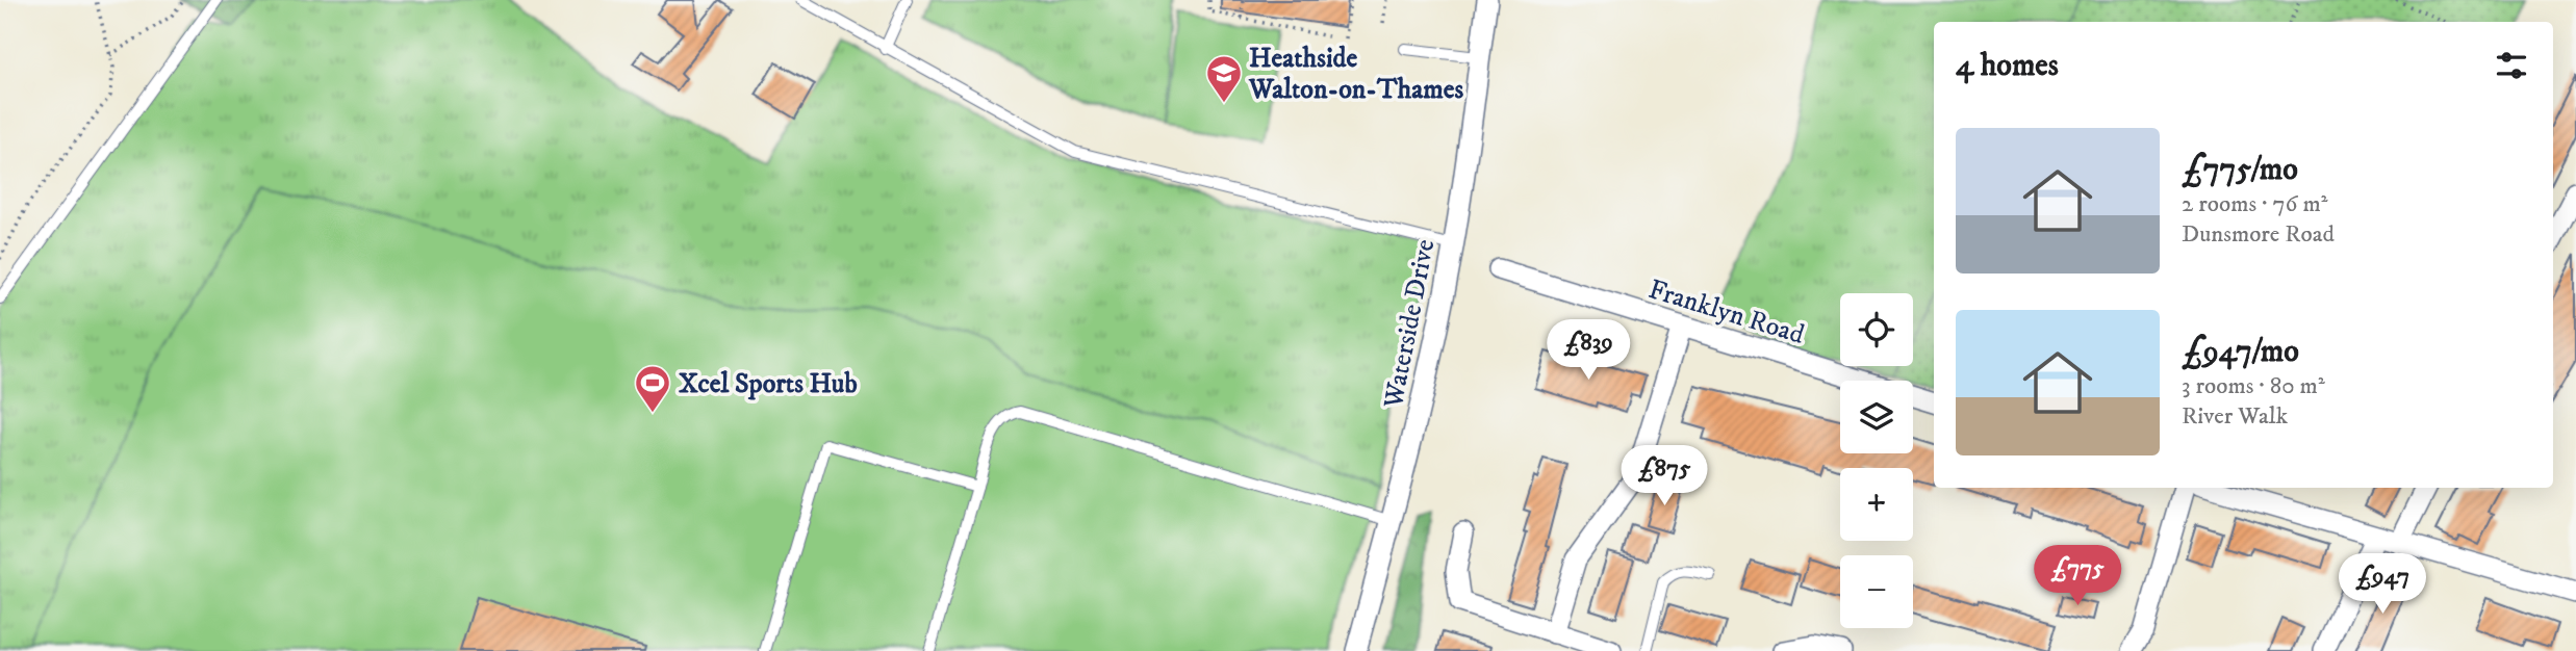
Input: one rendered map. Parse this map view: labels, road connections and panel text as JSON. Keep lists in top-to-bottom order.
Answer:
{
  "streets": {
    "street": ["Franklyn Road", "Waterside Drive"]
  },
  "places": {
    "school or university": ["Heathside Walton-on-Thames"],
    "sports": ["Xcel Sports Hub"]
  },
  "page": {
    "heading": "4 homes",
    "list": [
      {
        "name": "£775/mo",
        "note": "2 rooms · 76 m² · Dunsmore Road"
      },
      {
        "name": "£947/mo",
        "note": "3 rooms · 80 m² · River Walk"
      }
    ],
    "map_buttons": ["+", "−"],
    "price": [
      "£839",
      "£875",
      "£775",
      "£947"
    ]
  }
}
